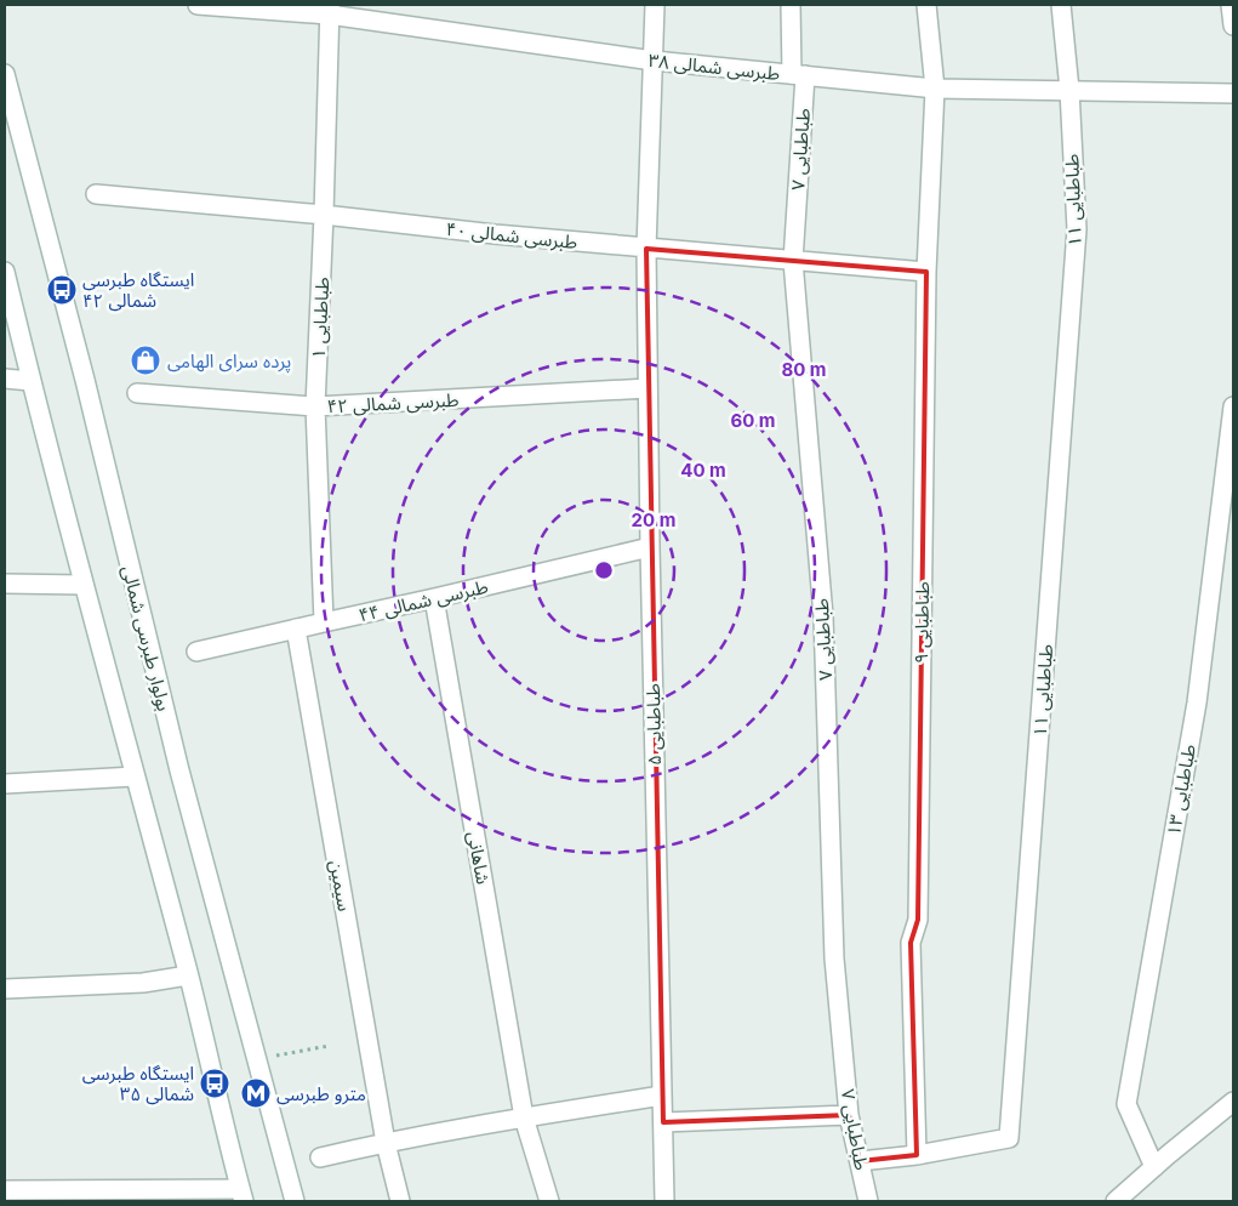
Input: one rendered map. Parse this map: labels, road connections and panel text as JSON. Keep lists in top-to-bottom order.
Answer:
{
  "streets": {
    "street": [
      "طبرسی شمالی ۳۸",
      "طباطبایی ۷",
      "طباطبایی ۱۱",
      "طبرسی شمالی ۴۰",
      "طباطبایی ۱",
      "طبرسی شمالی ۴۲",
      "طبرسی شمالی ۴۴",
      "طباطبایی ۹",
      "بولوار طبرسی شمالی",
      "طباطبایی ۵",
      "طباطبایی ۱۳",
      "شاهانی",
      "سیمین"
    ]
  },
  "crossings": [
    ["طبرسی شمالی ۳۸", "طباطبایی ۷"],
    ["طبرسی شمالی ۳۸", "طباطبایی ۱۱"],
    ["طبرسی شمالی ۳۸", "طباطبایی ۱"],
    ["طبرسی شمالی ۳۸", "طباطبایی ۹"],
    ["طبرسی شمالی ۳۸", "طباطبایی ۵"],
    ["طباطبایی ۷", "طباطبایی ۱۱"],
    ["طباطبایی ۷", "طبرسی شمالی ۴۰"],
    ["طباطبایی ۱۱", "طباطبایی ۹"],
    ["طبرسی شمالی ۴۰", "طباطبایی ۱"],
    ["طبرسی شمالی ۴۰", "طباطبایی ۹"],
    ["طبرسی شمالی ۴۰", "طباطبایی ۵"],
    ["طباطبایی ۱", "طبرسی شمالی ۴۲"],
    ["طباطبایی ۱", "طبرسی شمالی ۴۴"],
    ["طبرسی شمالی ۴۲", "طباطبایی ۵"],
    ["طبرسی شمالی ۴۴", "طباطبایی ۵"],
    ["طبرسی شمالی ۴۴", "شاهانی"],
    ["طبرسی شمالی ۴۴", "سیمین"]
  ],
  "places": {
    "bus stop": ["ایستگاه طبرسی شمالی ۴۲", "ایستگاه طبرسی شمالی ۳۵"],
    "shop": ["پرده سرای الهامی"],
    "metro station": ["مترو طبرسی"]
  },
  "rings": [
    "80 m",
    "60 m",
    "40 m",
    "20 m"
  ]
}
